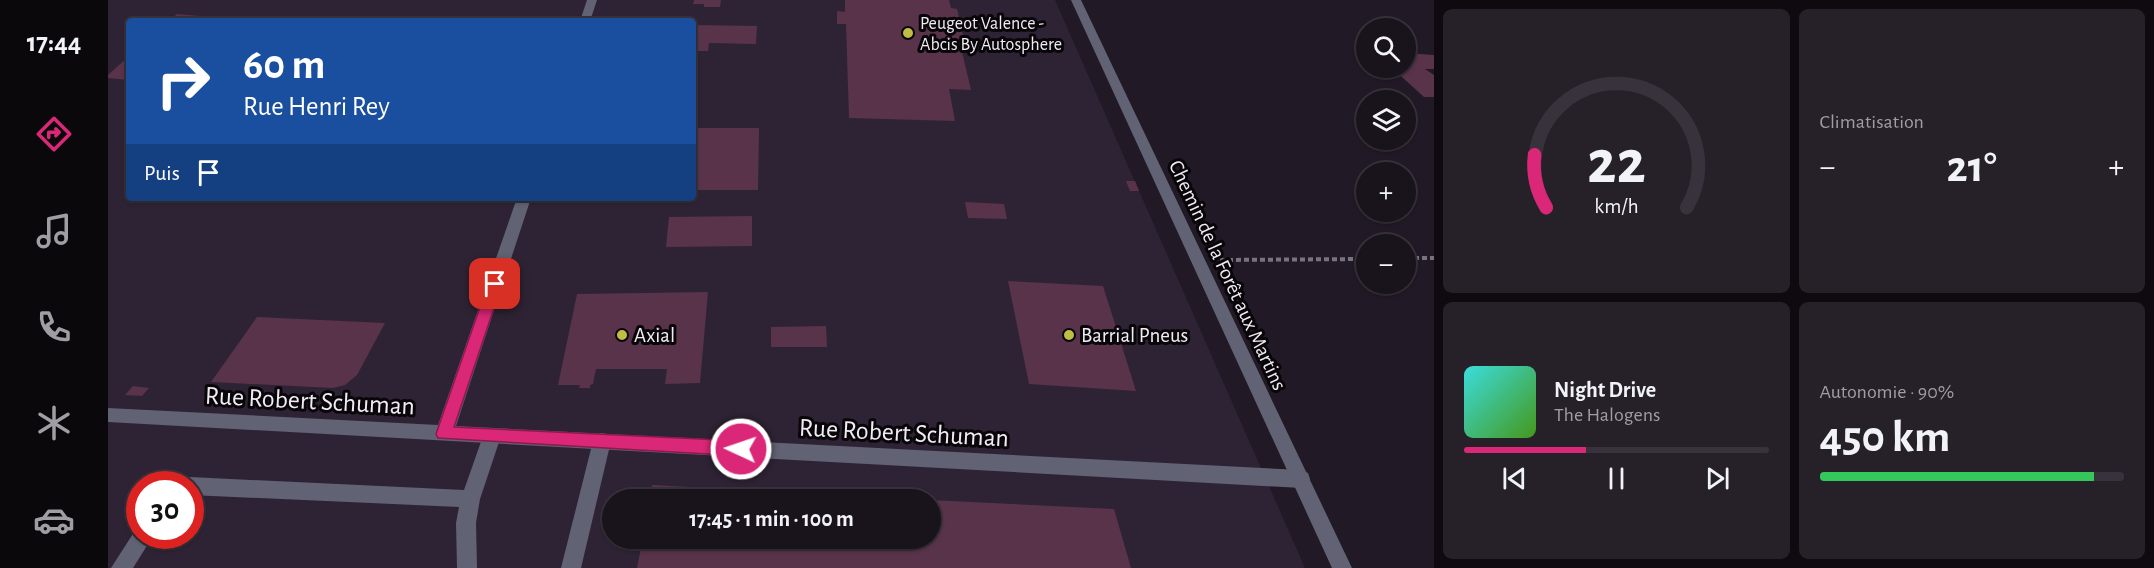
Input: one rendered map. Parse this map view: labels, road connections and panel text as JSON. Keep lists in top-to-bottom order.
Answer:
{
  "streets": {
    "street": ["Chemin de la Forêt aux Martins", "Rue Robert Schuman"]
  },
  "crossings": [
    ["Chemin de la Forêt aux Martins", "Rue Robert Schuman"]
  ],
  "places": ["Peugeot Valence - Abcis By Autosphere", "Axial", "Barrial Pneus"],
  "page": {
    "tabs": "17:44",
    "tile": [
      "Climatisation",
      ["Autonomie · 90%", "450 km"]
    ],
    "map_buttons": ["+", "−"],
    "turn": ["60 m", "Rue Henri Rey"],
    "heat": ["−", "21°", "+"],
    "then": "Puis",
    "song": ["Night Drive", "The Halogens"],
    "limit": "30",
    "trip": "17:45 · 1 min · 100 m",
    "gauge": ["22", "km/h"]
  }
}
